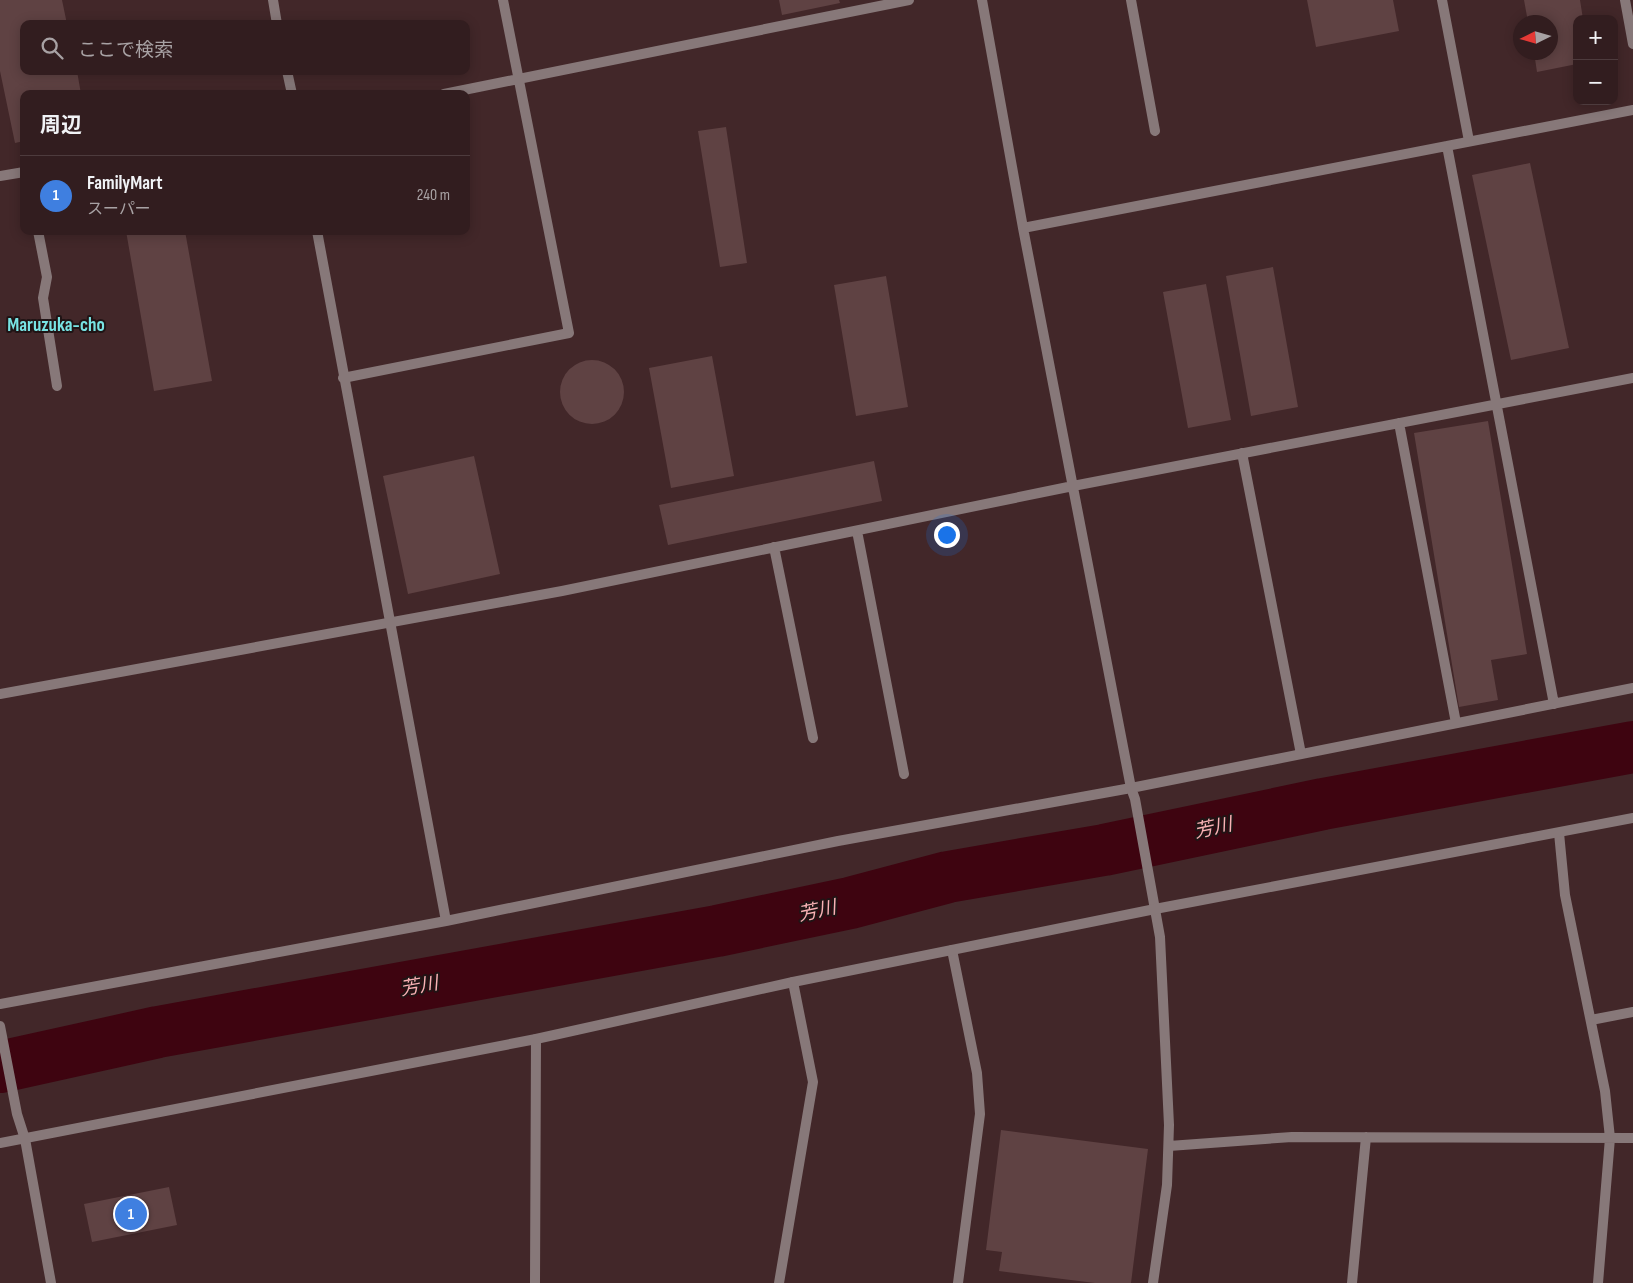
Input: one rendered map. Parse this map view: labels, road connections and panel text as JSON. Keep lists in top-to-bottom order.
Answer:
{
  "districts": ["Maruzuka-cho"],
  "water": ["芳川"],
  "north": "left",
  "page": {
    "map_buttons": ["+", "−"],
    "search": "ここで検索",
    "heading": "周辺",
    "list": [
      {
        "mark": "1",
        "name": "FamilyMart",
        "note": "スーパー",
        "value": "240 m"
      }
    ],
    "pins": "1"
  }
}
